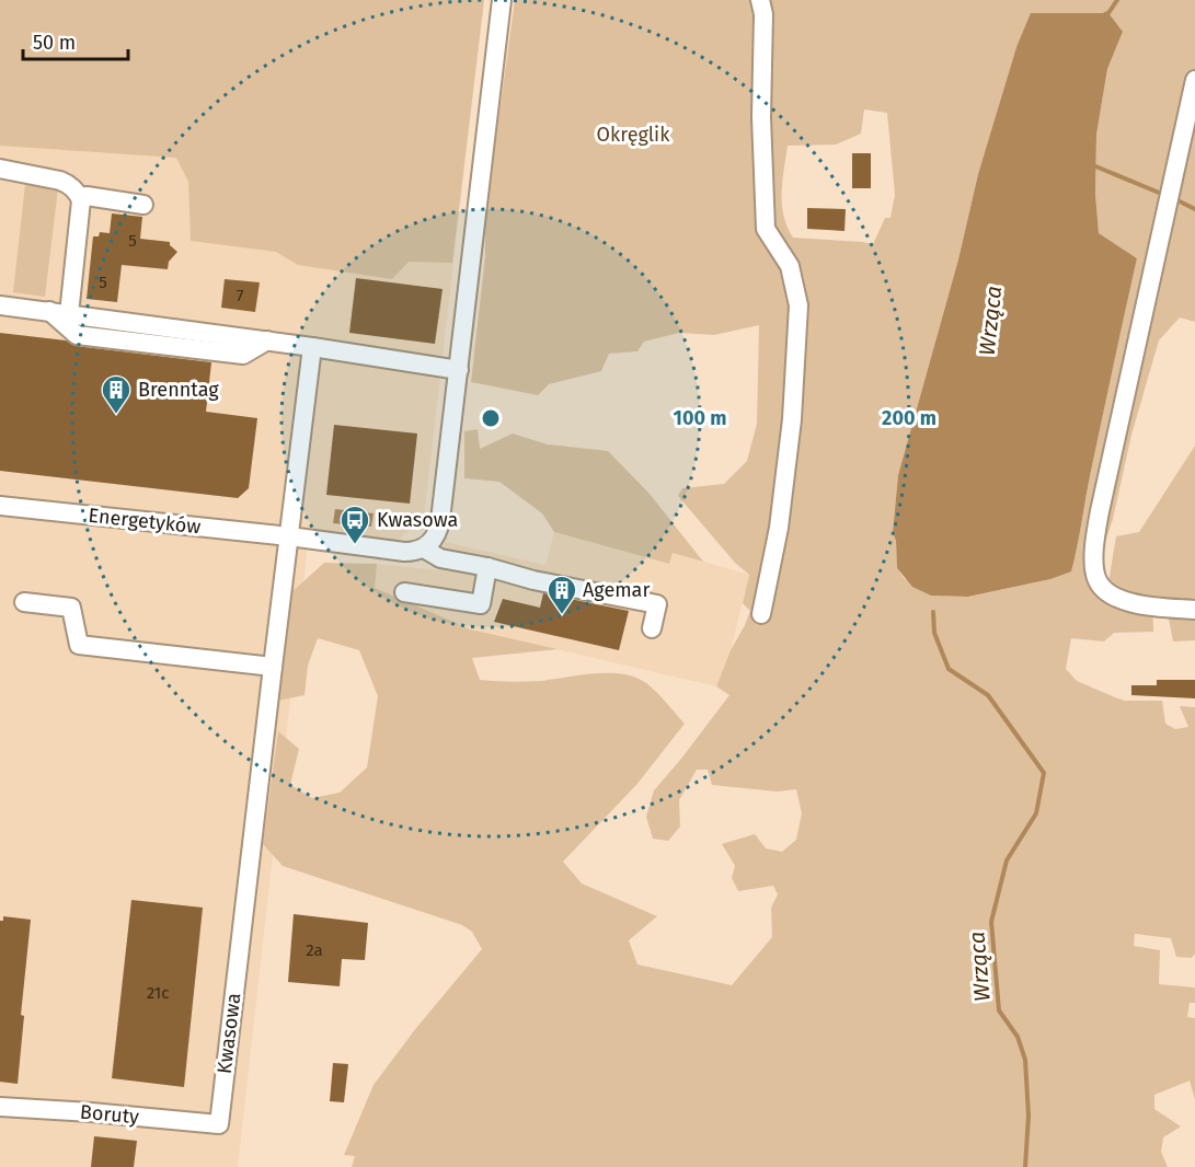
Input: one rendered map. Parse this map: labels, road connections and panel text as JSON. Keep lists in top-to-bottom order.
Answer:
{
  "streets": {
    "street": ["Energetyków", "Kwasowa", "Boruty"]
  },
  "crossings": [
    ["Energetyków", "Kwasowa"],
    ["Kwasowa", "Boruty"]
  ],
  "water": ["Wrząca"],
  "parks": ["Okręglik"],
  "places": {
    "building": ["Brenntag", "Agemar"],
    "bus stop": ["Kwasowa"]
  },
  "house_numbers": [
    "5",
    "5",
    "7",
    "2a",
    "21c"
  ],
  "scale_bar": "50 m",
  "rings": ["100 m", "200 m"]
}
